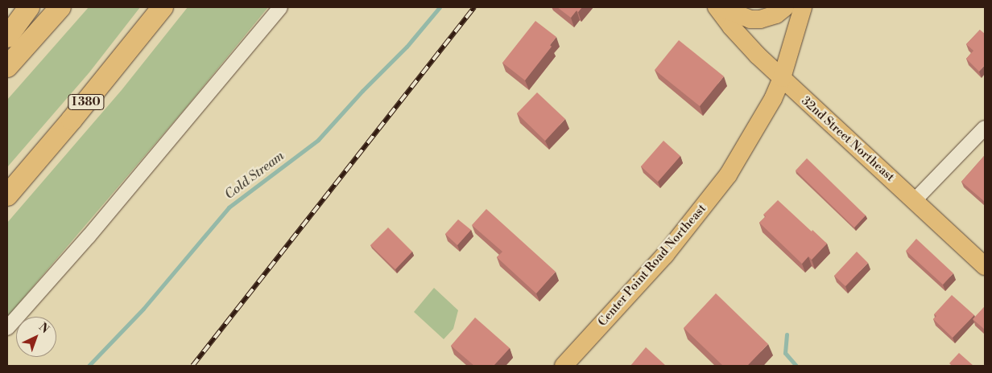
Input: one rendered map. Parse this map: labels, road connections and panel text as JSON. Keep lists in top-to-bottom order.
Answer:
{
  "streets": {
    "highway": ["I 380"],
    "main road": ["32nd Street Northeast", "Center Point Road Northeast"]
  },
  "crossings": [
    ["32nd Street Northeast", "Center Point Road Northeast"]
  ],
  "water": ["Cold Stream"],
  "north": "top right"
}
